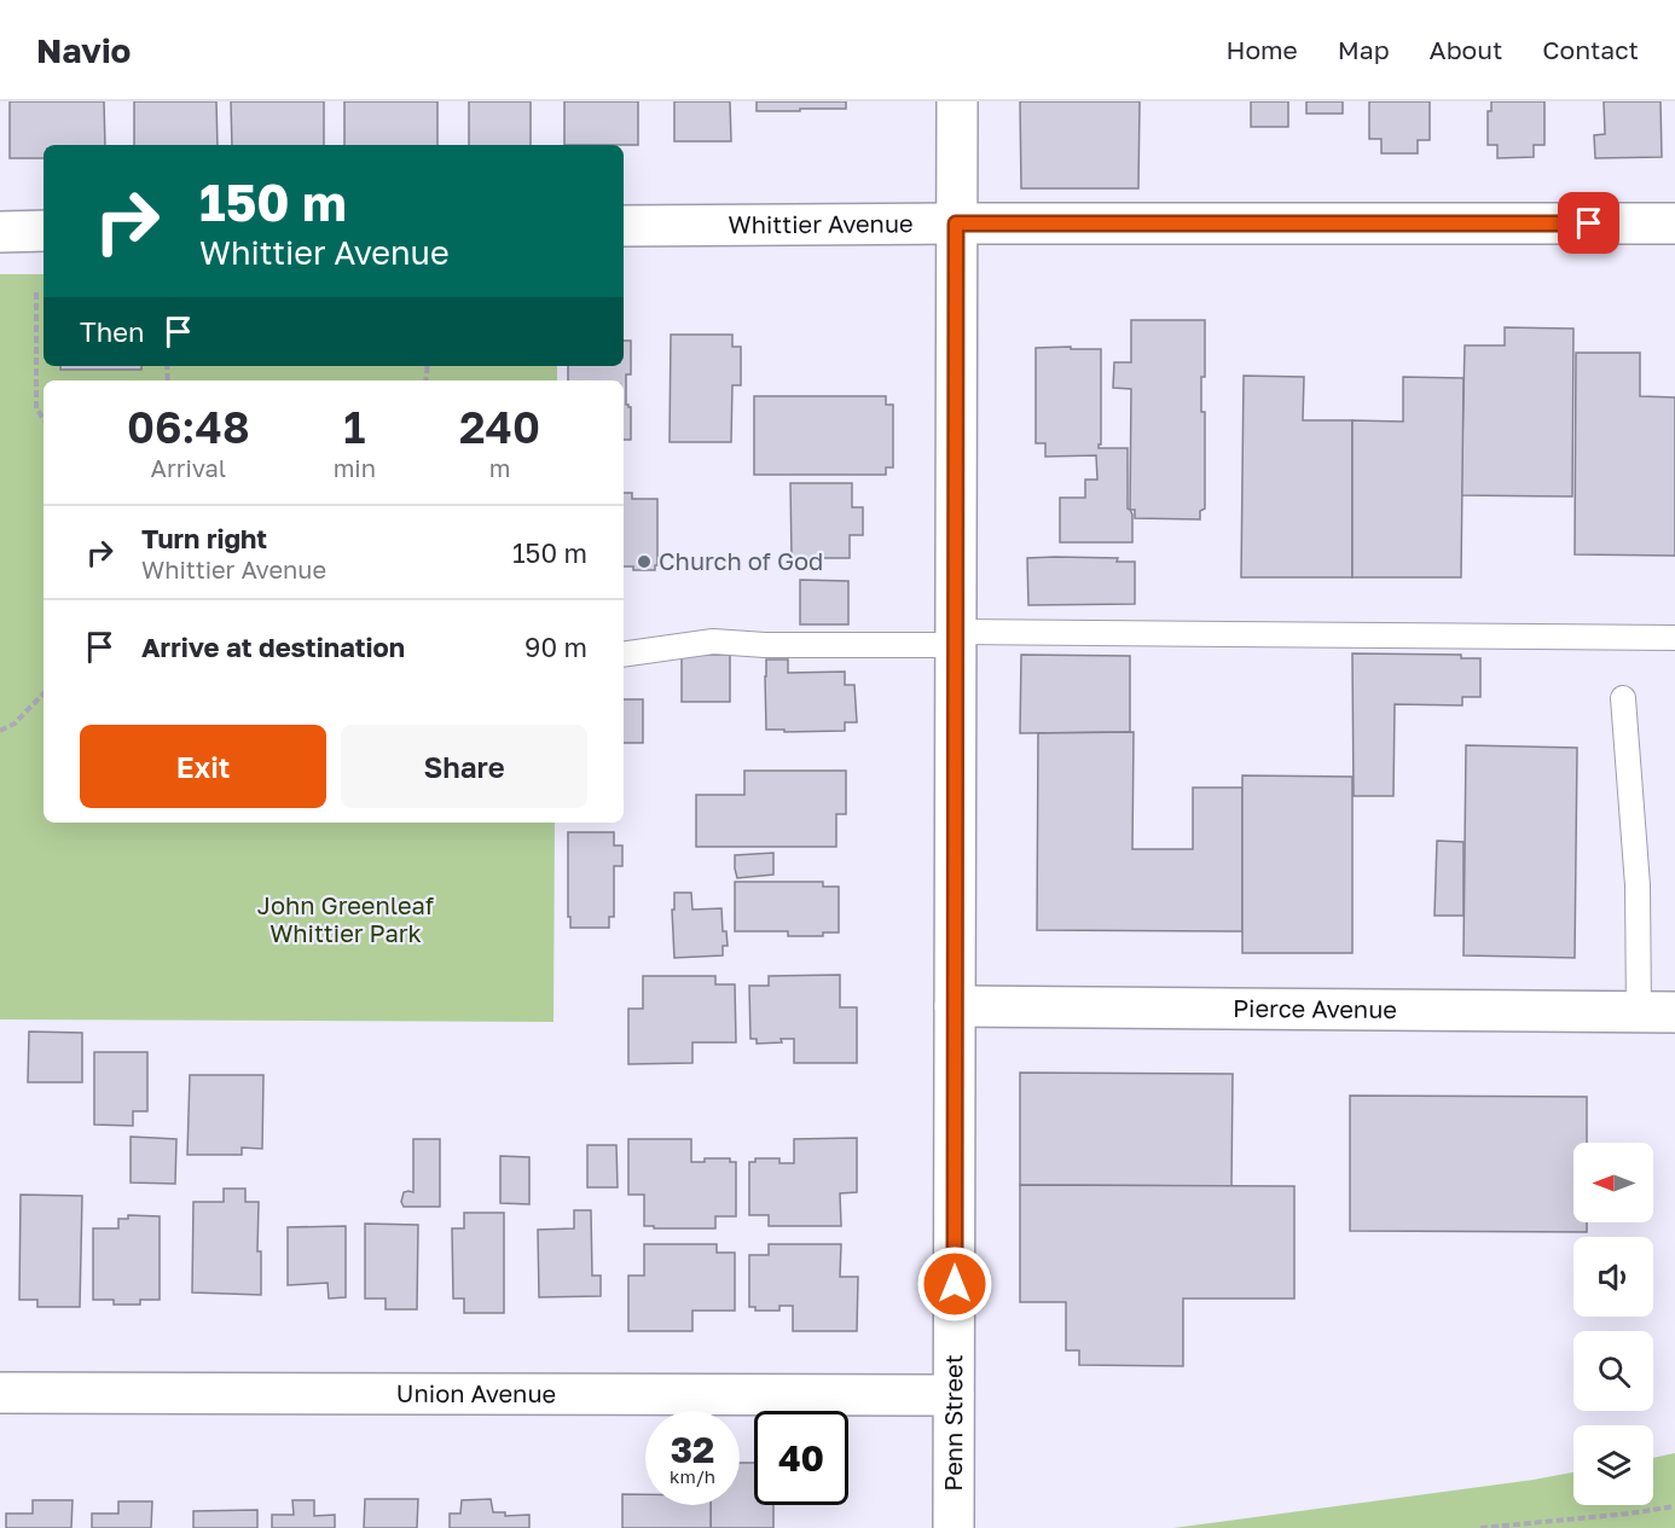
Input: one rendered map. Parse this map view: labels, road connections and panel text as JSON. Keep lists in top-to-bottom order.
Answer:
{
  "streets": {
    "street": [
      "Whittier Avenue",
      "Pierce Avenue",
      "Union Avenue",
      "Penn Street"
    ]
  },
  "crossings": [
    ["Whittier Avenue", "Penn Street"],
    ["Pierce Avenue", "Penn Street"],
    ["Union Avenue", "Penn Street"]
  ],
  "parks": ["John Greenleaf Whittier Park"],
  "places": ["Church of God"],
  "north": "left",
  "page": {
    "header": "Navio",
    "nav": [
      "Home",
      "Map",
      "About",
      "Contact"
    ],
    "turn": ["150 m", "Whittier Avenue"],
    "then": "Then",
    "eta": [
      "06:48",
      "Arrival",
      "1",
      "min",
      "240",
      "m"
    ],
    "list": [
      {
        "name": "Turn right",
        "note": "Whittier Avenue",
        "value": "150 m"
      },
      {
        "name": "Arrive at destination",
        "value": "90 m"
      }
    ],
    "buttons": ["Exit", "Share"],
    "speed": "32 km/h",
    "limit": "40"
  }
}
